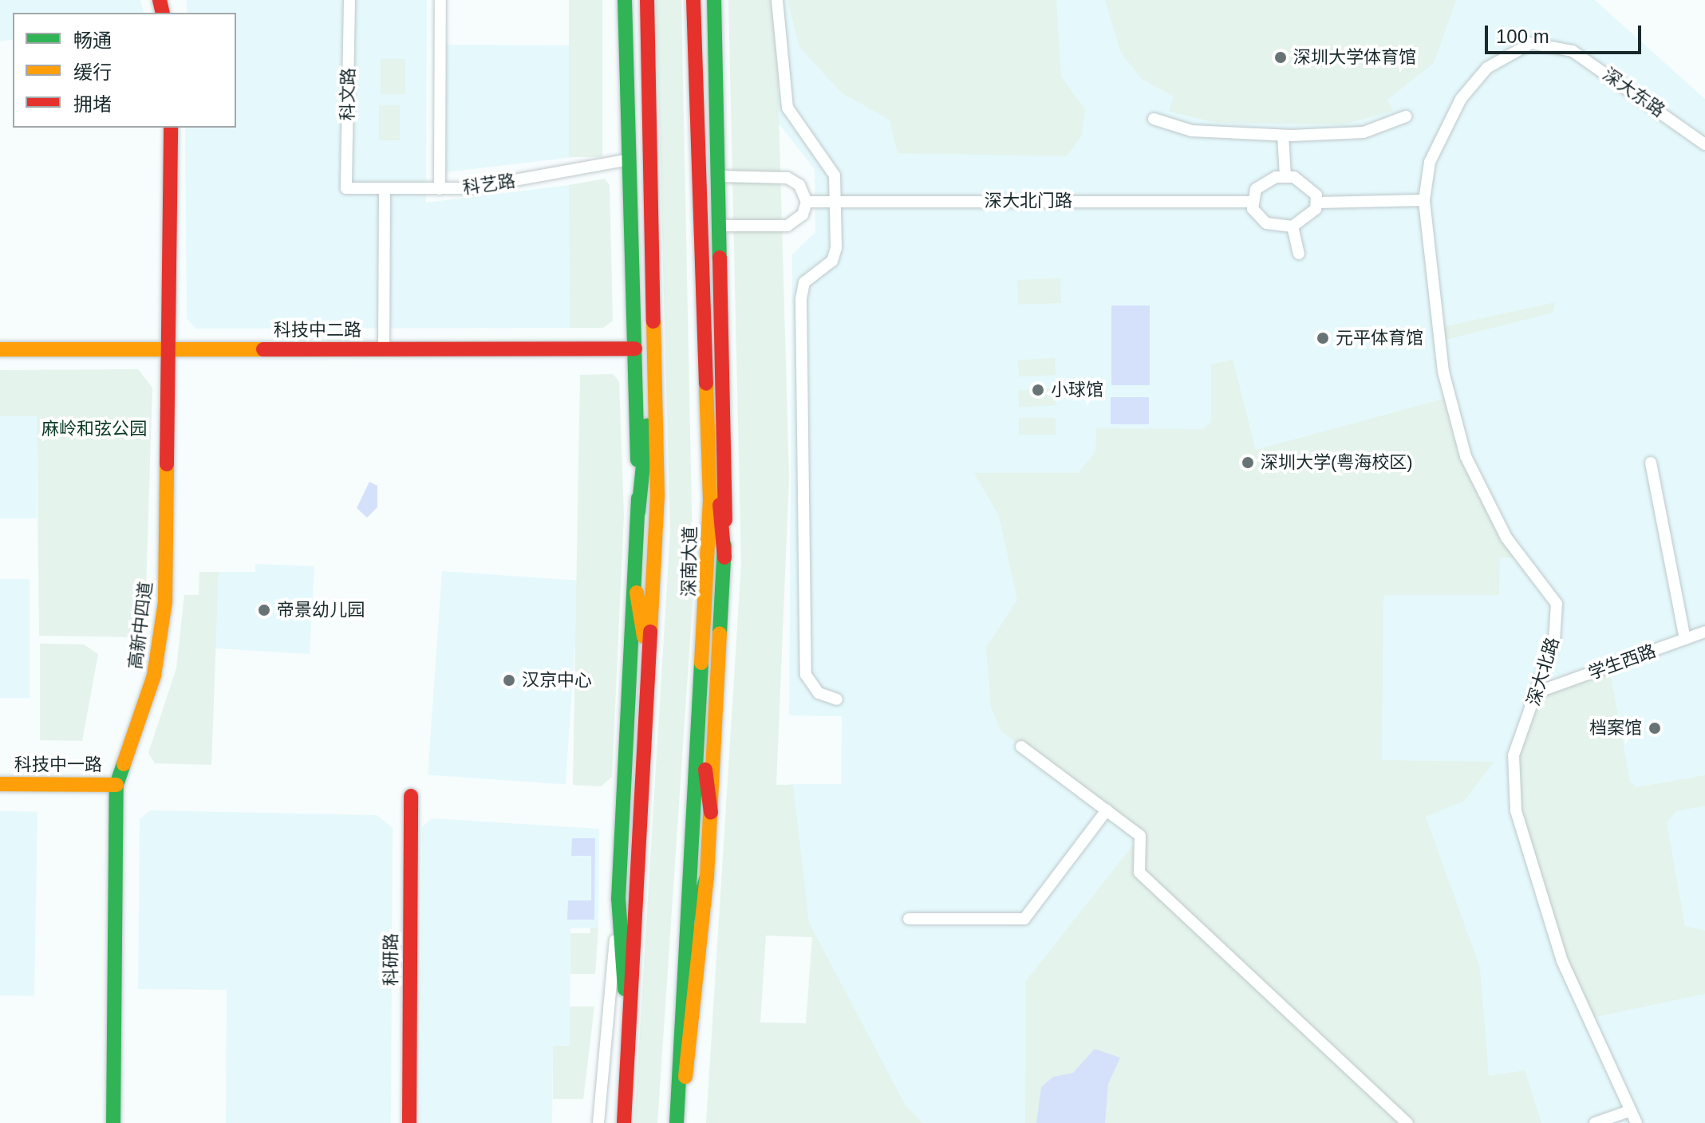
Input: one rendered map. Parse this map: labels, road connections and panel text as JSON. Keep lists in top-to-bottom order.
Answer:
{
  "streets": {
    "main road": [
      "科技中二路",
      "深南大道",
      "高新中四道",
      "科技中一路",
      "科研路"
    ],
    "street": [
      "深大东路",
      "科文路",
      "科艺路",
      "深大北门路",
      "学生西路",
      "深大北路"
    ]
  },
  "crossings": [
    ["深大东路", "深大北路"],
    ["科文路", "科艺路"],
    ["科技中二路", "高新中四道"],
    ["高新中四道", "科技中一路"],
    ["学生西路", "深大北路"]
  ],
  "parks": ["麻岭和弦公园"],
  "places": [
    "深圳大学体育馆",
    "元平体育馆",
    "小球馆",
    "深圳大学(粤海校区)",
    "帝景幼儿园",
    "汉京中心",
    "档案馆"
  ],
  "legend": ["畅通", "缓行", "拥堵"],
  "scale_bar": "100 m"
}
